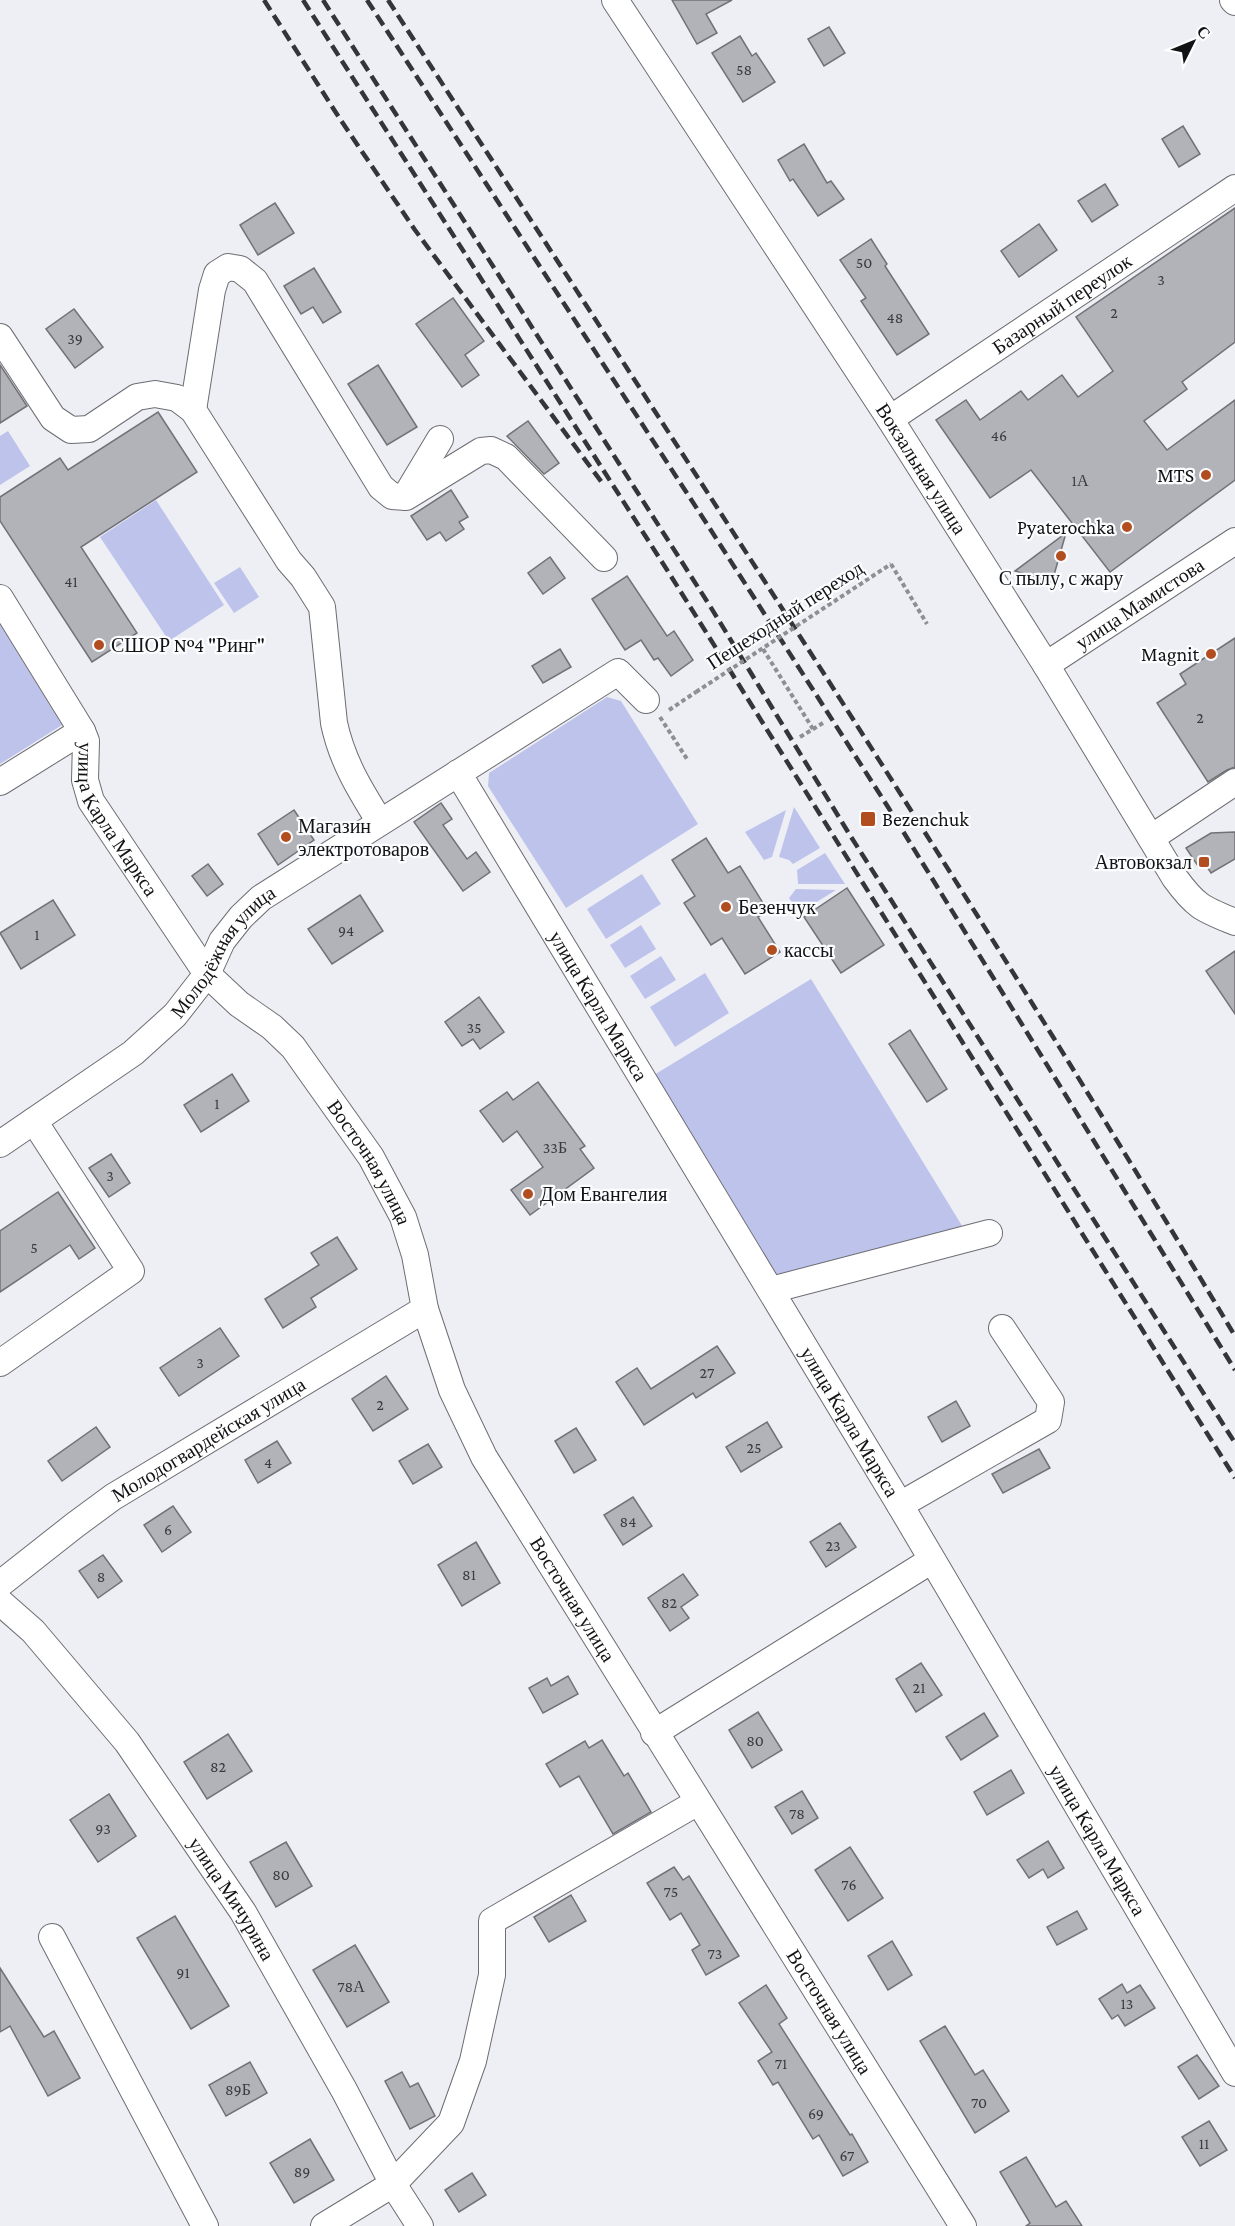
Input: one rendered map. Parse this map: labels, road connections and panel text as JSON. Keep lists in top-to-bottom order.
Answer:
{
  "streets": {
    "street": [
      "Базарный переулок",
      "Вокзальная улица",
      "улица Мамистова",
      "улица Карла Маркса",
      "Молодёжная улица",
      "Восточная улица",
      "Молодогвардейская улица",
      "улица Мичурина"
    ],
    "path": ["Пешеходный переход"]
  },
  "crossings": [
    ["Базарный переулок", "Вокзальная улица"],
    ["Вокзальная улица", "улица Мамистова"],
    ["улица Карла Маркса", "Молодёжная улица"],
    ["улица Карла Маркса", "Восточная улица"],
    ["Молодёжная улица", "Восточная улица"],
    ["Восточная улица", "Молодогвардейская улица"]
  ],
  "places": {
    "other": [
      "MTS",
      "Pyaterochka",
      "С пылу, с жару",
      "СШОР №4 \"Ринг\"",
      "Magnit",
      "Магазин электротоваров",
      "Безенчук",
      "кассы",
      "Дом Евангелия"
    ],
    "transit": ["Bezenchuk", "Автовокзал"]
  },
  "house_numbers": [
    "58",
    "50",
    "3",
    "2",
    "48",
    "39",
    "46",
    "1А",
    "41",
    "2",
    "94",
    "1",
    "35",
    "1",
    "33Б",
    "3",
    "5",
    "3",
    "27",
    "2",
    "25",
    "4",
    "84",
    "6",
    "23",
    "81",
    "8",
    "82",
    "21",
    "80",
    "82",
    "78",
    "93",
    "80",
    "76",
    "75",
    "73",
    "91",
    "78А",
    "13",
    "71",
    "89Б",
    "70",
    "69",
    "11",
    "67",
    "89"
  ],
  "north": "top right"
}
